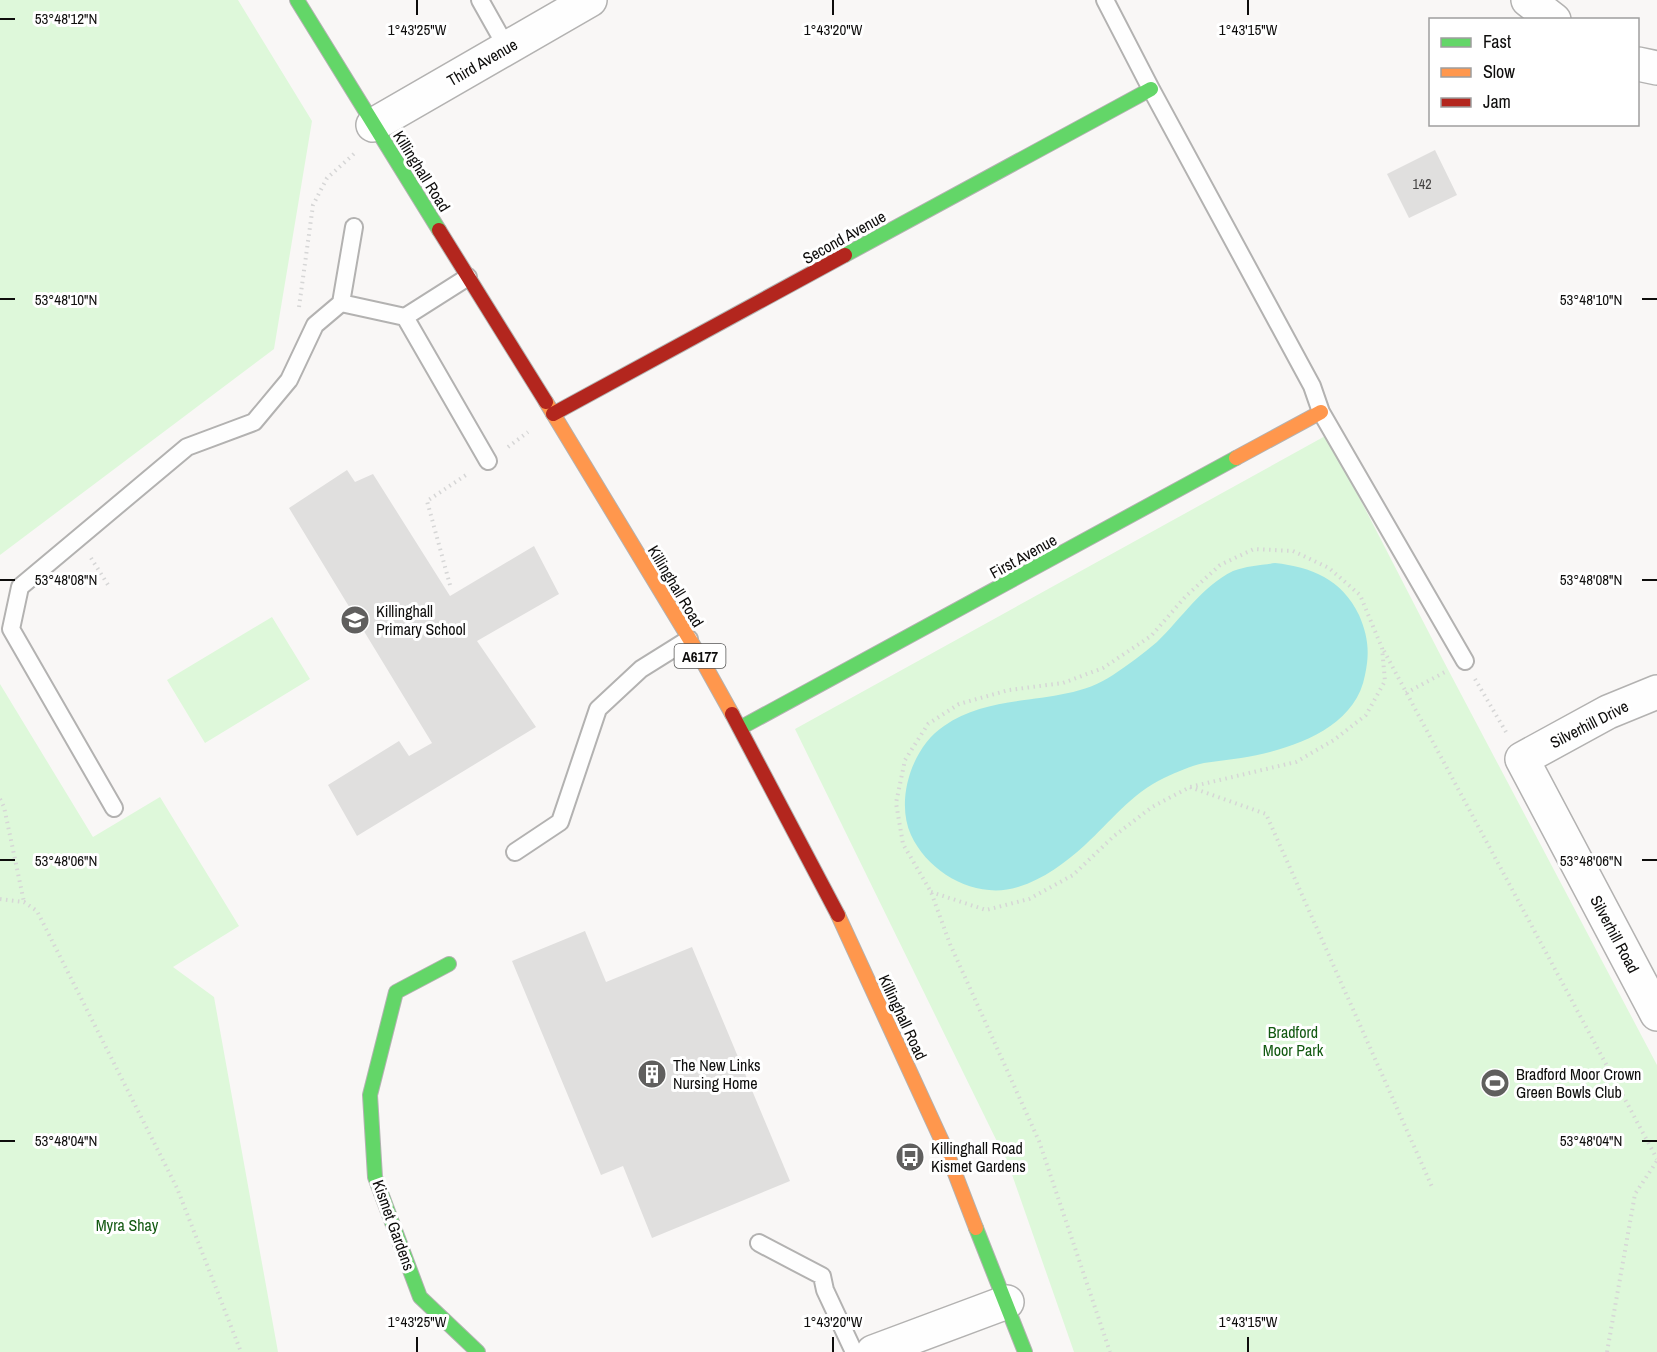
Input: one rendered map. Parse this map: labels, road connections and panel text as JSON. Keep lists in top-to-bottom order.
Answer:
{
  "streets": {
    "main road": [
      "Killinghall Road",
      "Second Avenue",
      "First Avenue",
      "A6177",
      "Kismet Gardens"
    ],
    "street": ["Third Avenue", "Silverhill Drive", "Silverhill Road"]
  },
  "crossings": [
    ["Third Avenue", "Killinghall Road"],
    ["Killinghall Road", "Second Avenue"],
    ["Killinghall Road", "First Avenue"],
    ["Silverhill Drive", "Silverhill Road"]
  ],
  "parks": ["Bradford Moor Park", "Myra Shay"],
  "places": {
    "school or university": ["Killinghall Primary School"],
    "building": ["The New Links Nursing Home"],
    "sports": ["Bradford Moor Crown Green Bowls Club"],
    "bus stop": ["Killinghall Road Kismet Gardens"]
  },
  "house_numbers": ["142"],
  "legend": ["Fast", "Slow", "Jam"],
  "coordinates": [
    "53°48'12\"N",
    "1°43'25\"W",
    "1°43'20\"W",
    "1°43'15\"W",
    "53°48'10\"N",
    "53°48'08\"N",
    "53°48'06\"N",
    "53°48'04\"N"
  ]
}
